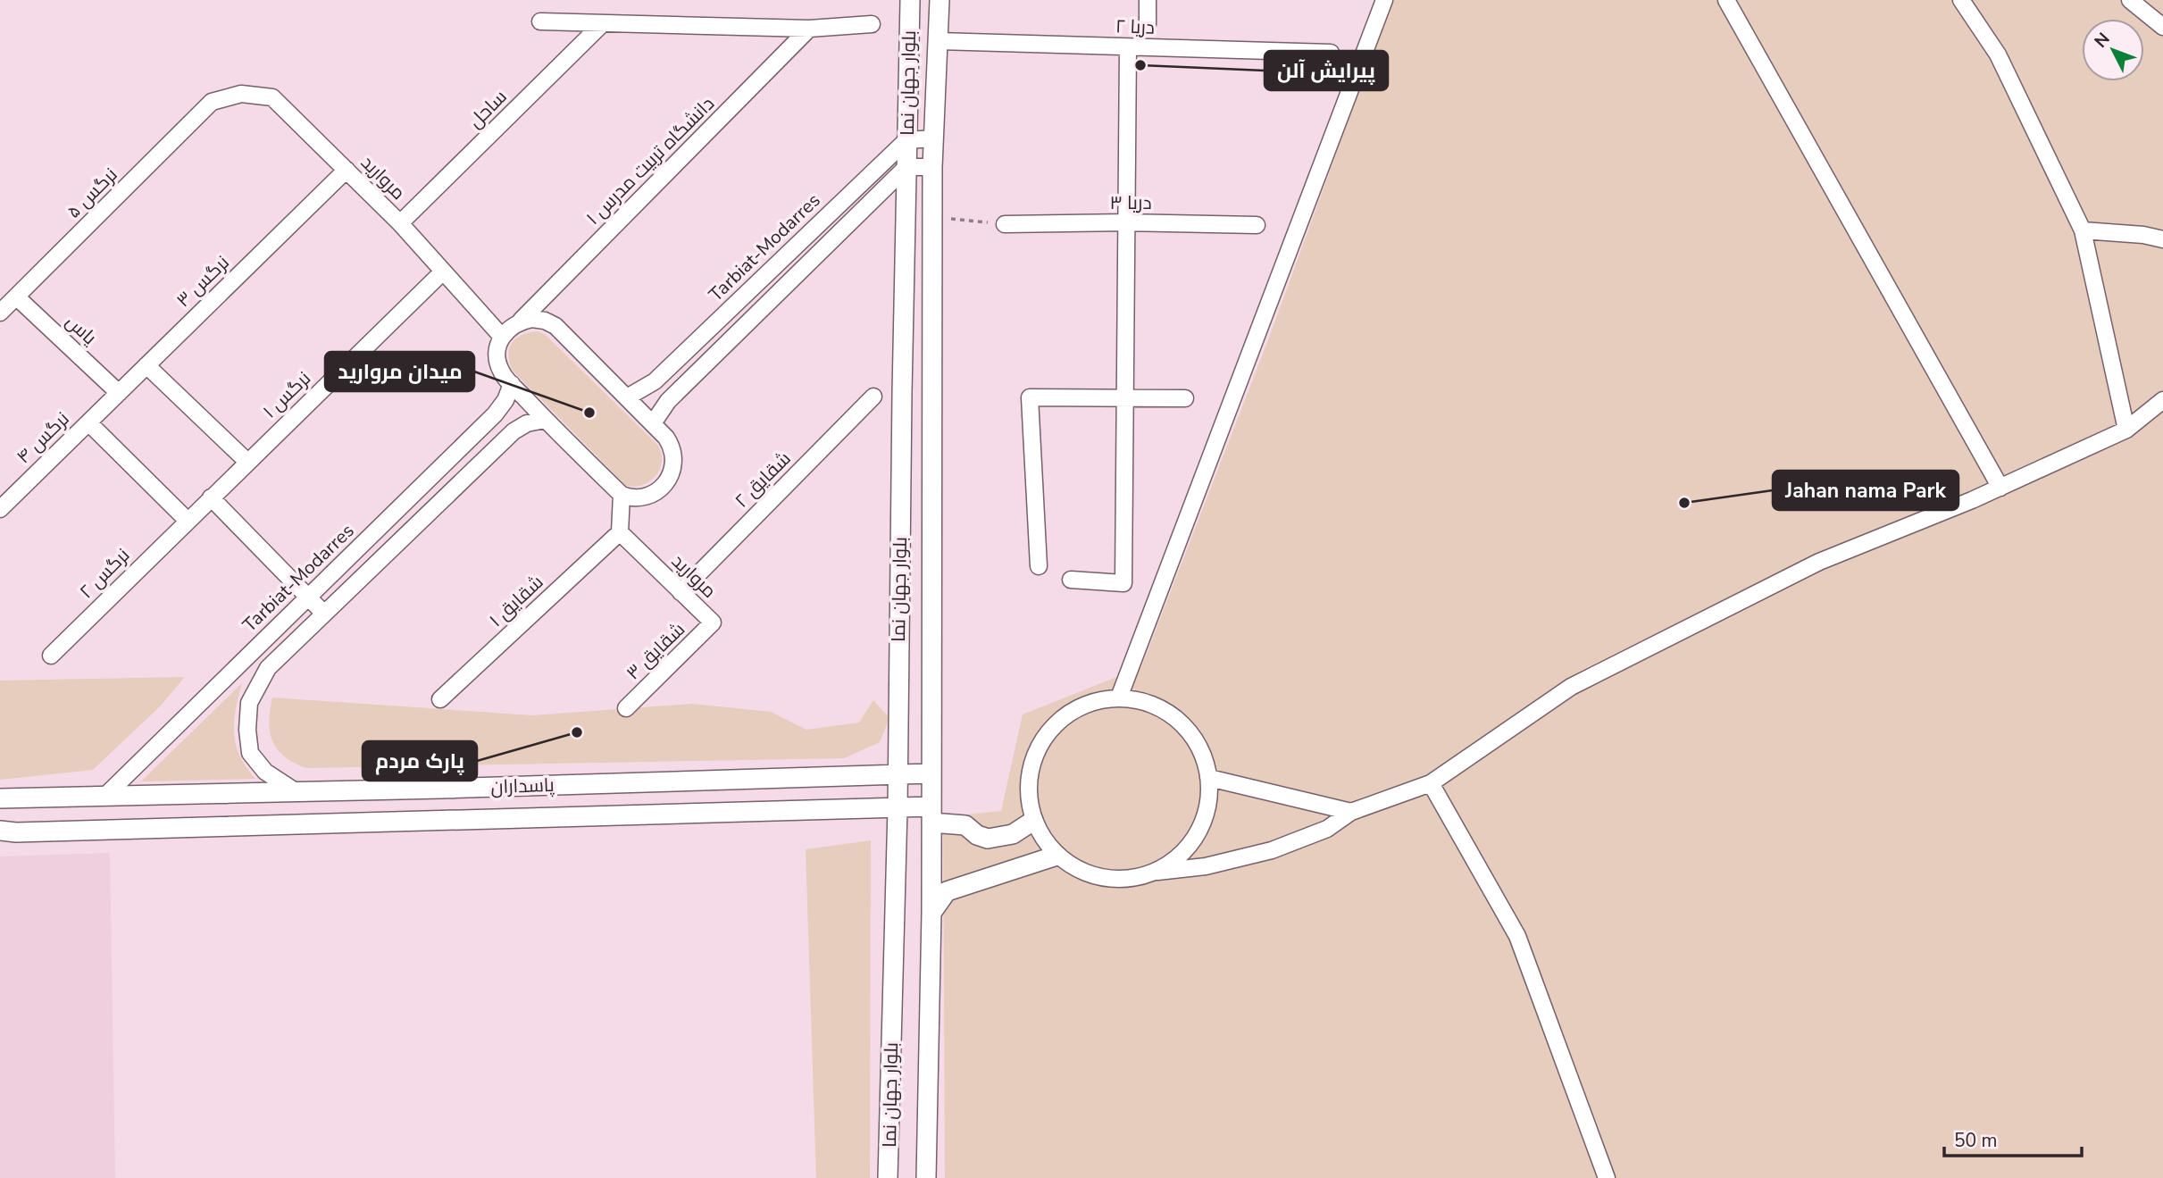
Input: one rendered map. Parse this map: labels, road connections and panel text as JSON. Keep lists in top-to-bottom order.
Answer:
{
  "streets": {
    "street": [
      "دریا ۲",
      "بلوار جهان نما",
      "ساحل",
      "۱ دانشگاه تربیت مدرس",
      "مروارید",
      "۵ نرگس",
      "دریا ۳",
      "Tarbiat-Modarres",
      "نرگس ۳",
      "یاس",
      "نرگس ۱",
      "نرگس ۴",
      "شقایق ۲",
      "نرگس ۲",
      "شقایق ۱",
      "شقایق ۳",
      "پاسداران"
    ]
  },
  "crossings": [
    ["دریا ۲", "بلوار جهان نما"],
    ["بلوار جهان نما", "Tarbiat-Modarres"],
    ["بلوار جهان نما", "پاسداران"],
    ["ساحل", "مروارید"],
    ["۱ دانشگاه تربیت مدرس", "مروارید"],
    ["مروارید", "۵ نرگس"],
    ["مروارید", "نرگس ۳"],
    ["مروارید", "نرگس ۱"],
    ["مروارید", "شقایق ۲"],
    ["مروارید", "شقایق ۱"],
    ["مروارید", "شقایق ۳"],
    ["۵ نرگس", "یاس"],
    ["Tarbiat-Modarres", "پاسداران"],
    ["نرگس ۳", "یاس"],
    ["نرگس ۳", "نرگس ۴"],
    ["نرگس ۱", "نرگس ۲"]
  ],
  "places": [
    "پیرایش آلن",
    "میدان مروارید",
    "Jahan nama Park",
    "پارک مردم"
  ],
  "scale_bar": "50 m",
  "north": "top left"
}
